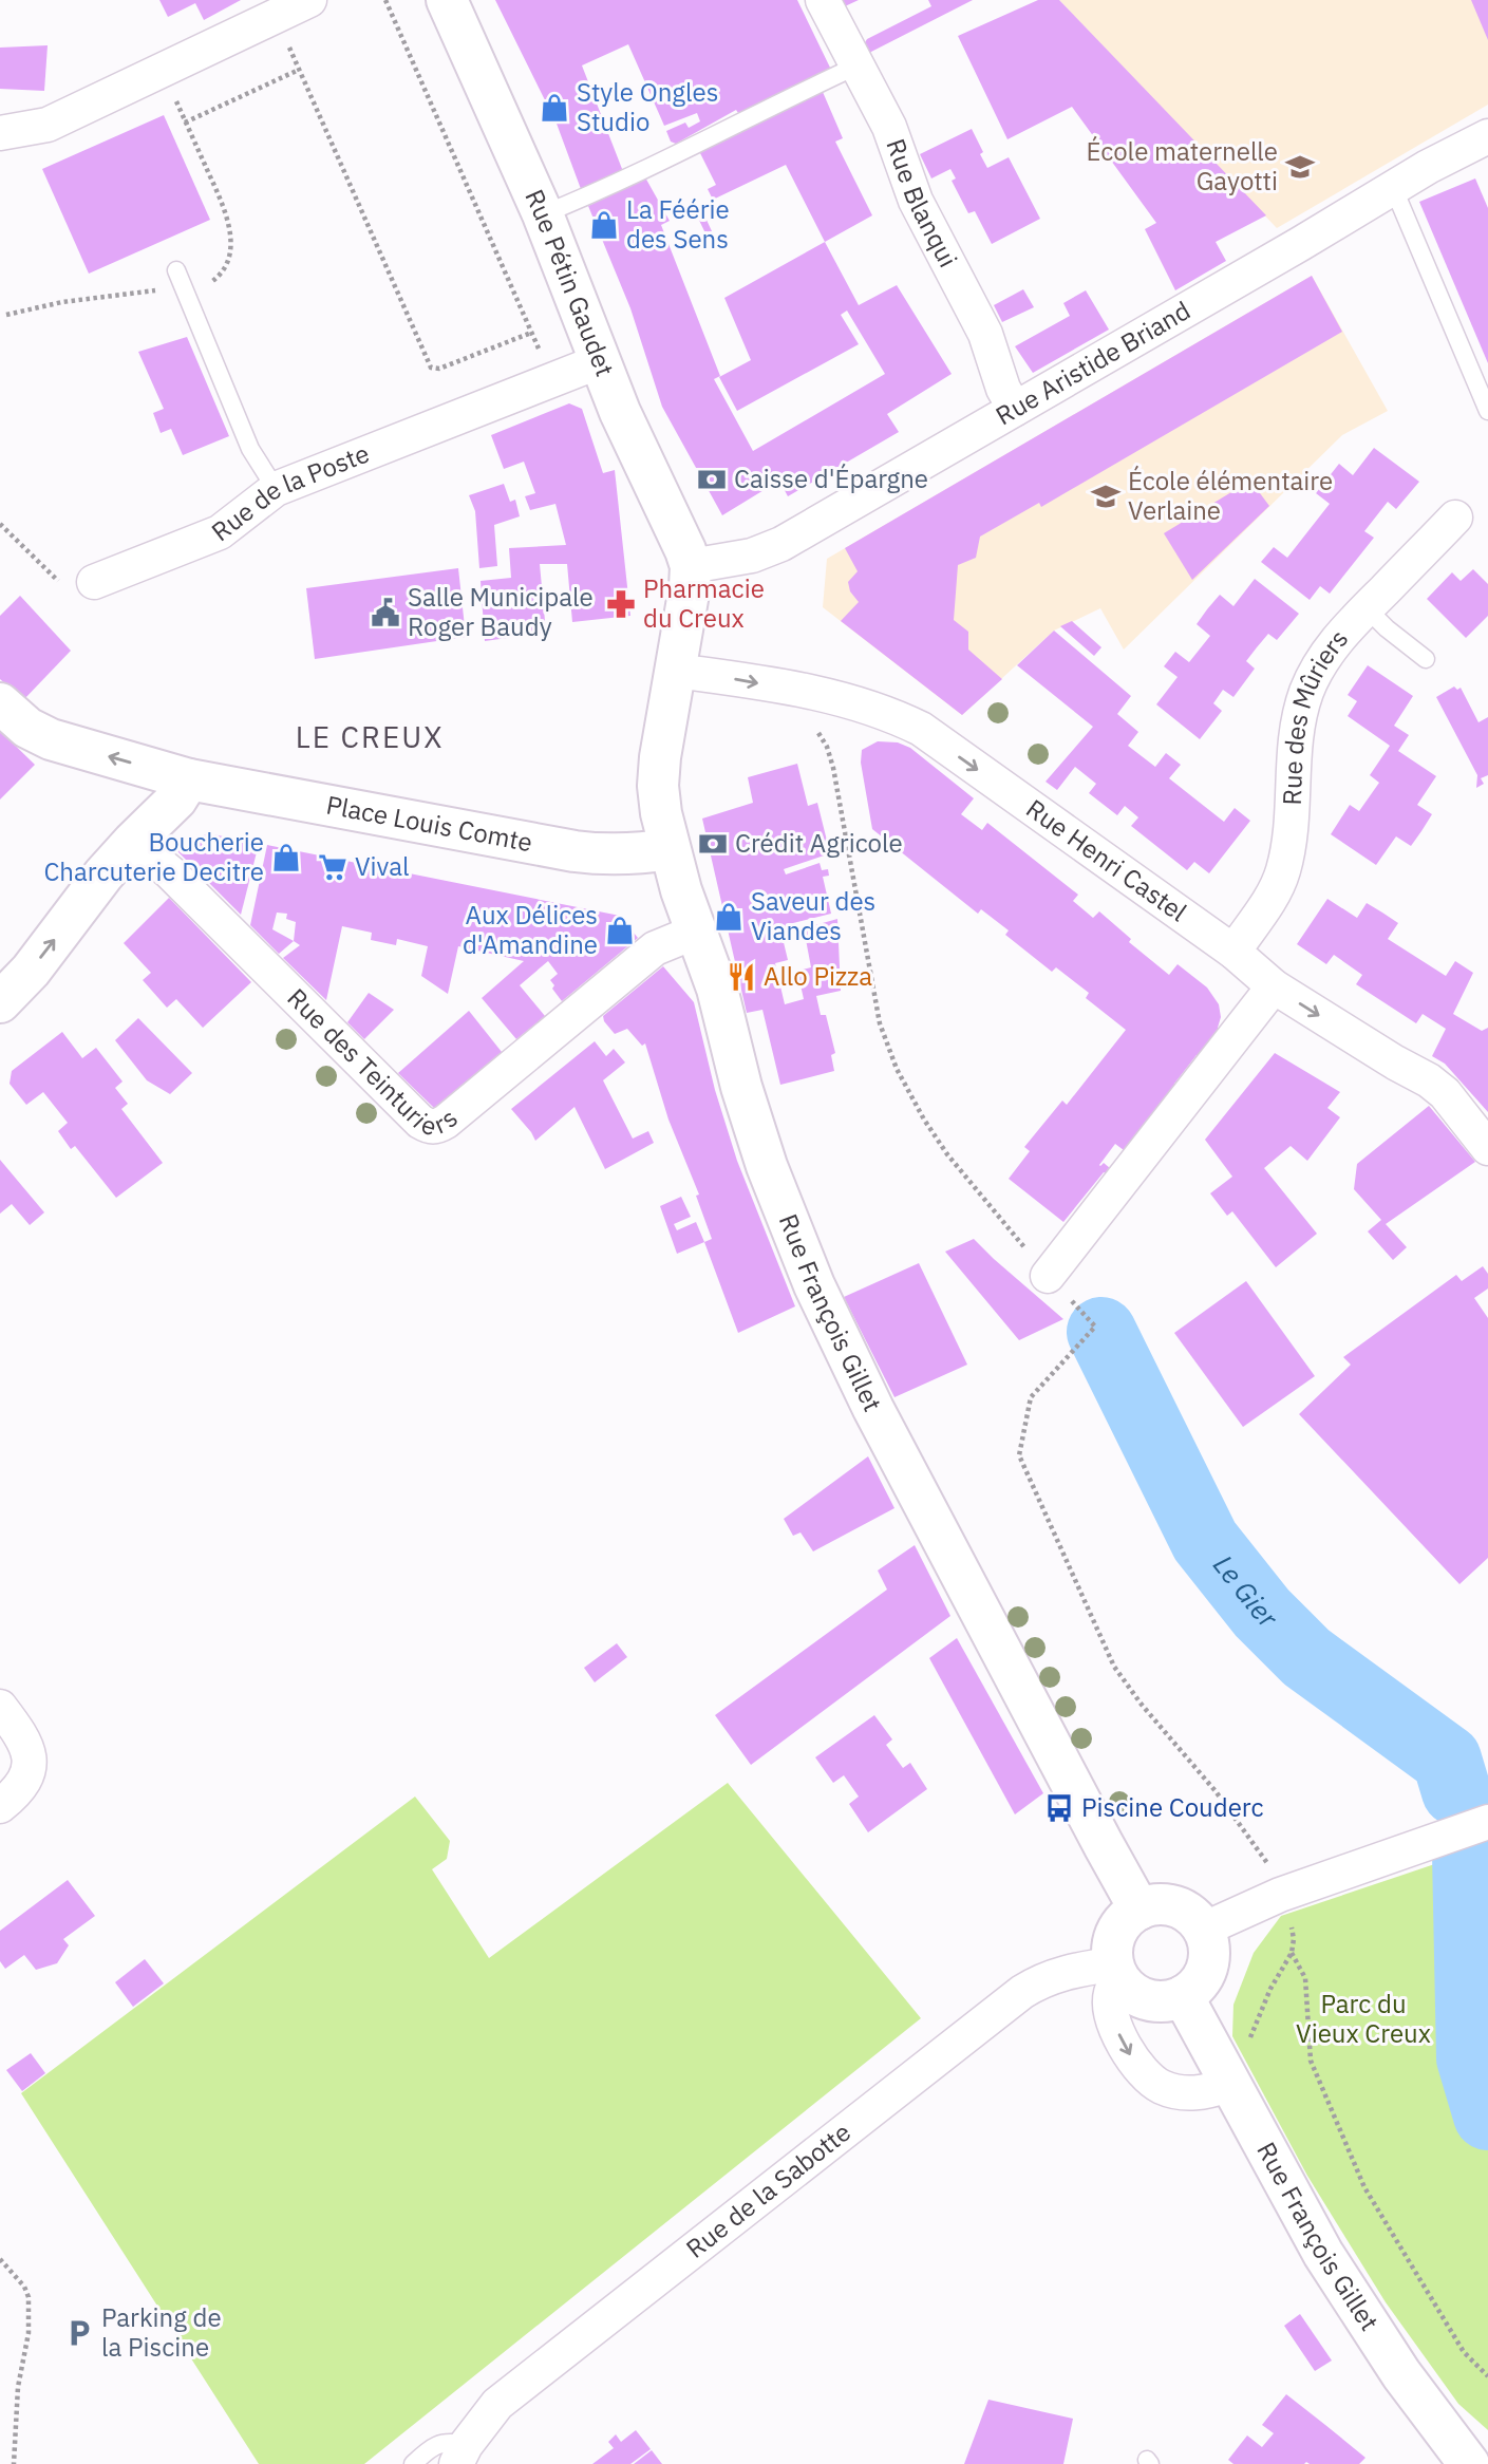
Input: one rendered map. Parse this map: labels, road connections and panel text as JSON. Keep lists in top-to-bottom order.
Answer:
{
  "streets": {
    "main road": ["Rue Pétin Gaudet", "Place Louis Comte", "Rue François Gillet"],
    "street": [
      "Rue Blanqui",
      "Rue Aristide Briand",
      "Rue de la Poste",
      "Rue des Mûriers",
      "Rue Henri Castel",
      "Rue des Teinturiers",
      "Rue de la Sabotte"
    ]
  },
  "crossings": [
    ["Rue Blanqui", "Rue Aristide Briand"],
    ["Rue Pétin Gaudet", "Rue Aristide Briand"],
    ["Rue Pétin Gaudet", "Rue de la Poste"],
    ["Rue Pétin Gaudet", "Rue François Gillet"],
    ["Rue Aristide Briand", "Rue François Gillet"],
    ["Rue des Mûriers", "Rue Henri Castel"],
    ["Place Louis Comte", "Rue François Gillet"],
    ["Rue Henri Castel", "Rue François Gillet"],
    ["Rue des Teinturiers", "Rue François Gillet"],
    ["Rue François Gillet", "Rue de la Sabotte"]
  ],
  "one_way": ["Rue Henri Castel"],
  "districts": ["LE CREUX"],
  "water": ["Le Gier"],
  "parks": ["Parc du Vieux Creux"],
  "places": {
    "shop": [
      "Style Ongles Studio",
      "La Féérie des Sens",
      "Boucherie Charcuterie Decitre",
      "Saveur des Viandes",
      "Aux Délices d'Amandine"
    ],
    "school or university": ["École maternelle Gayotti", "École élémentaire Verlaine"],
    "bank": ["Caisse d'Épargne", "Crédit Agricole"],
    "pharmacy": ["Pharmacie du Creux"],
    "public building": ["Salle Municipale Roger Baudy"],
    "supermarket": ["Vival"],
    "restaurant": ["Allo Pizza"],
    "bus stop": ["Piscine Couderc"],
    "parking": ["Parking de la Piscine"]
  }
}
